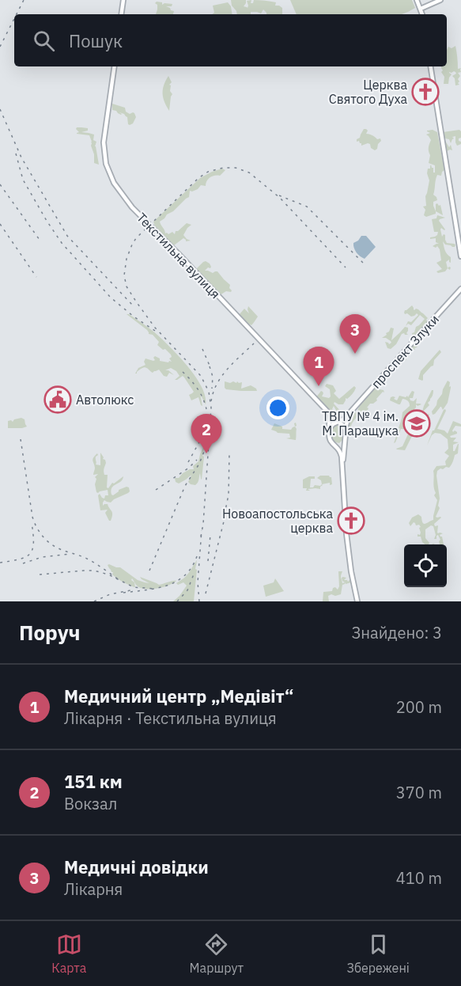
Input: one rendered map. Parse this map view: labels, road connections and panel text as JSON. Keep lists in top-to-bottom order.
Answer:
{
  "streets": {
    "main road": ["Текстильна вулиця", "проспект Злуки"]
  },
  "crossings": [
    ["Текстильна вулиця", "проспект Злуки"]
  ],
  "places": {
    "church": ["Церква Святого Духа", "Новоапостольська церква"],
    "public building": ["Автолюкс"],
    "school or university": ["ТВПУ № 4 ім. М. Паращука"]
  },
  "page": {
    "search": "Пошук",
    "pins": ["3", "1", "2"],
    "heading": ["Поруч", "Знайдено: 3"],
    "list": [
      {
        "mark": "1",
        "name": "Медичний центр „Медівіт“",
        "note": "Лікарня · Текстильна вулиця",
        "value": "200 m"
      },
      {
        "mark": "2",
        "name": "151 км",
        "note": "Вокзал",
        "value": "370 m"
      },
      {
        "mark": "3",
        "name": "Медичні довідки",
        "note": "Лікарня",
        "value": "410 m"
      }
    ],
    "nav": ["Карта", "Маршрут", "Збережені"]
  }
}
